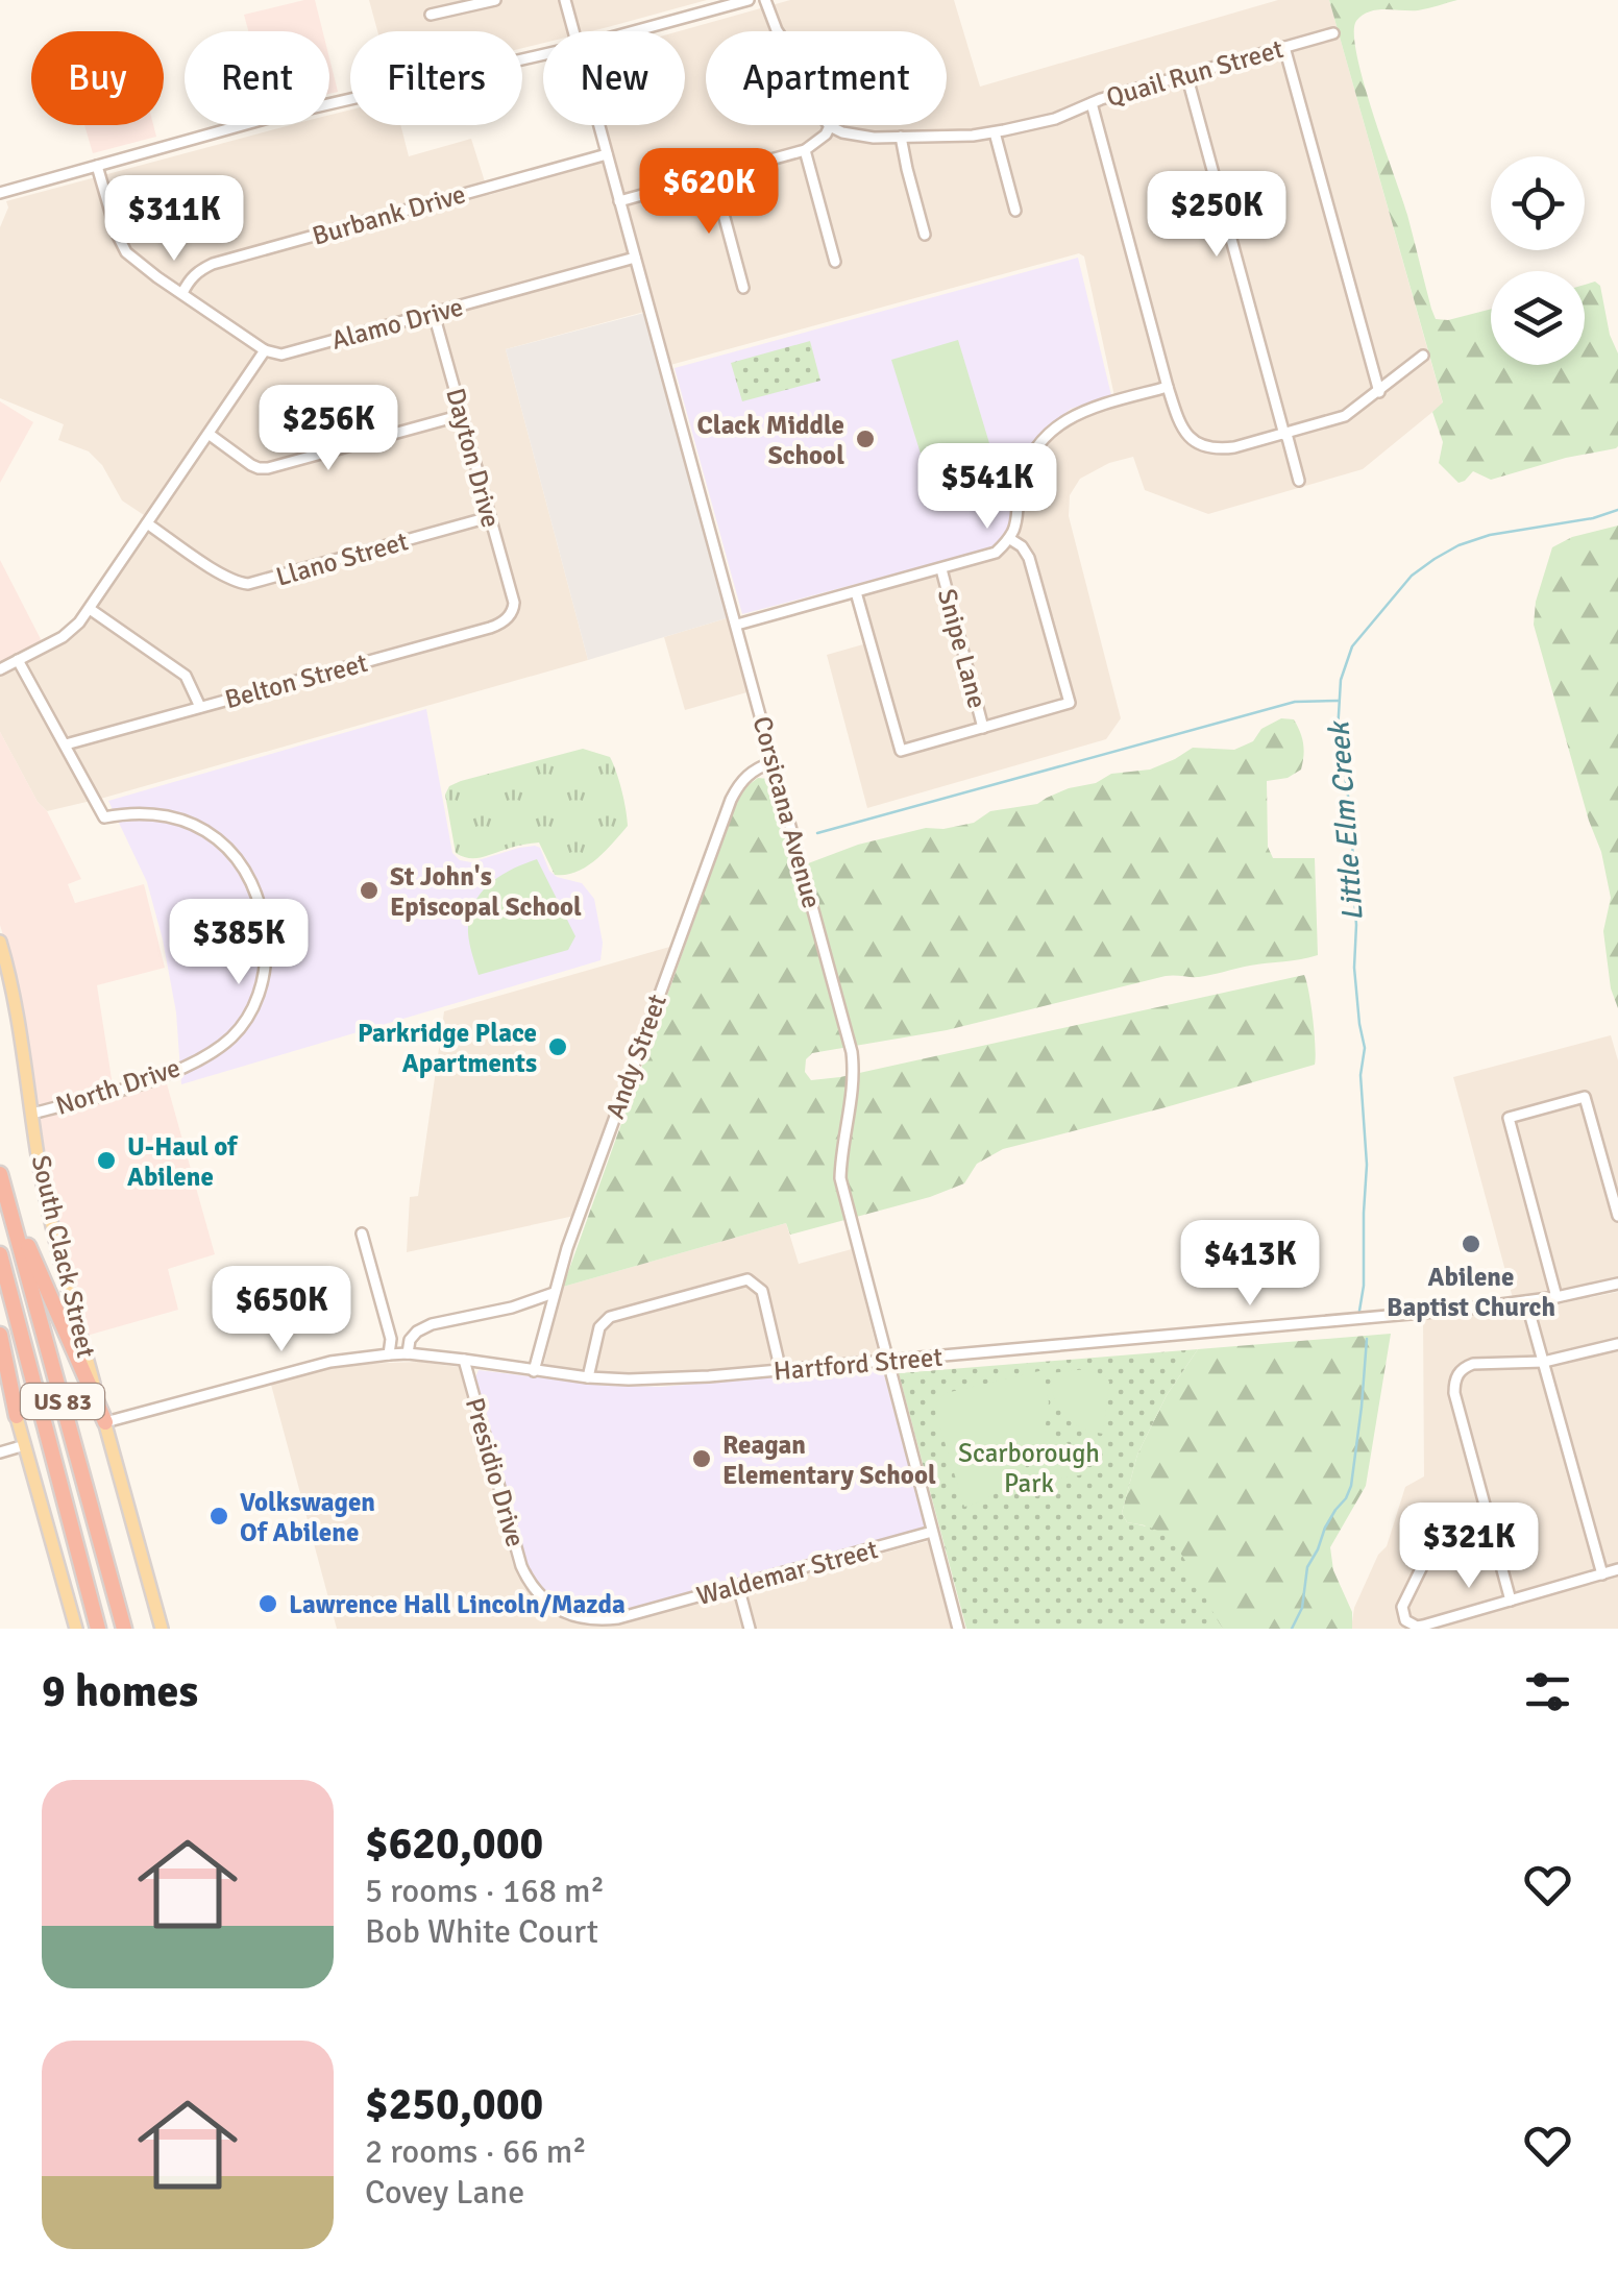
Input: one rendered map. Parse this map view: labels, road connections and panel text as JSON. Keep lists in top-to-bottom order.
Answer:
{
  "streets": {
    "highway": ["US 83"],
    "main road": ["South Clack Street"],
    "street": [
      "Quail Run Street",
      "Burbank Drive",
      "Alamo Drive",
      "Dayton Drive",
      "Llano Street",
      "Snipe Lane",
      "Belton Street",
      "Corsicana Avenue",
      "Andy Street",
      "North Drive",
      "Hartford Street",
      "Presidio Drive",
      "Waldemar Street"
    ]
  },
  "crossings": [
    ["Burbank Drive", "Corsicana Avenue"],
    ["Alamo Drive", "Dayton Drive"],
    ["Alamo Drive", "Corsicana Avenue"],
    ["Dayton Drive", "Llano Street"],
    ["Dayton Drive", "Belton Street"],
    ["Belton Street", "North Drive"],
    ["Corsicana Avenue", "Andy Street"],
    ["Corsicana Avenue", "Hartford Street"],
    ["Corsicana Avenue", "Waldemar Street"],
    ["Andy Street", "Hartford Street"],
    ["North Drive", "South Clack Street"],
    ["South Clack Street", "Hartford Street"],
    ["Hartford Street", "Presidio Drive"],
    ["Presidio Drive", "Waldemar Street"]
  ],
  "water": ["Little Elm Creek"],
  "parks": ["Scarborough Park"],
  "places": [
    "Clack Middle School",
    "St John's Episcopal School",
    "Parkridge Place Apartments",
    "U-Haul of Abilene",
    "Abilene Baptist Church",
    "Reagan Elementary School",
    "Volkswagen Of Abilene",
    "Lawrence Hall Lincoln/Mazda"
  ],
  "page": {
    "chip": [
      "Buy",
      "Rent",
      "Filters",
      "New",
      "Apartment"
    ],
    "price": [
      "$620K",
      "$250K",
      "$311K",
      "$256K",
      "$541K",
      "$385K",
      "$413K",
      "$650K",
      "$321K"
    ],
    "heading": "9 homes",
    "list": [
      {
        "name": "$620,000",
        "note": "5 rooms · 168 m² · Bob White Court"
      },
      {
        "name": "$250,000",
        "note": "2 rooms · 66 m² · Covey Lane"
      }
    ]
  }
}
